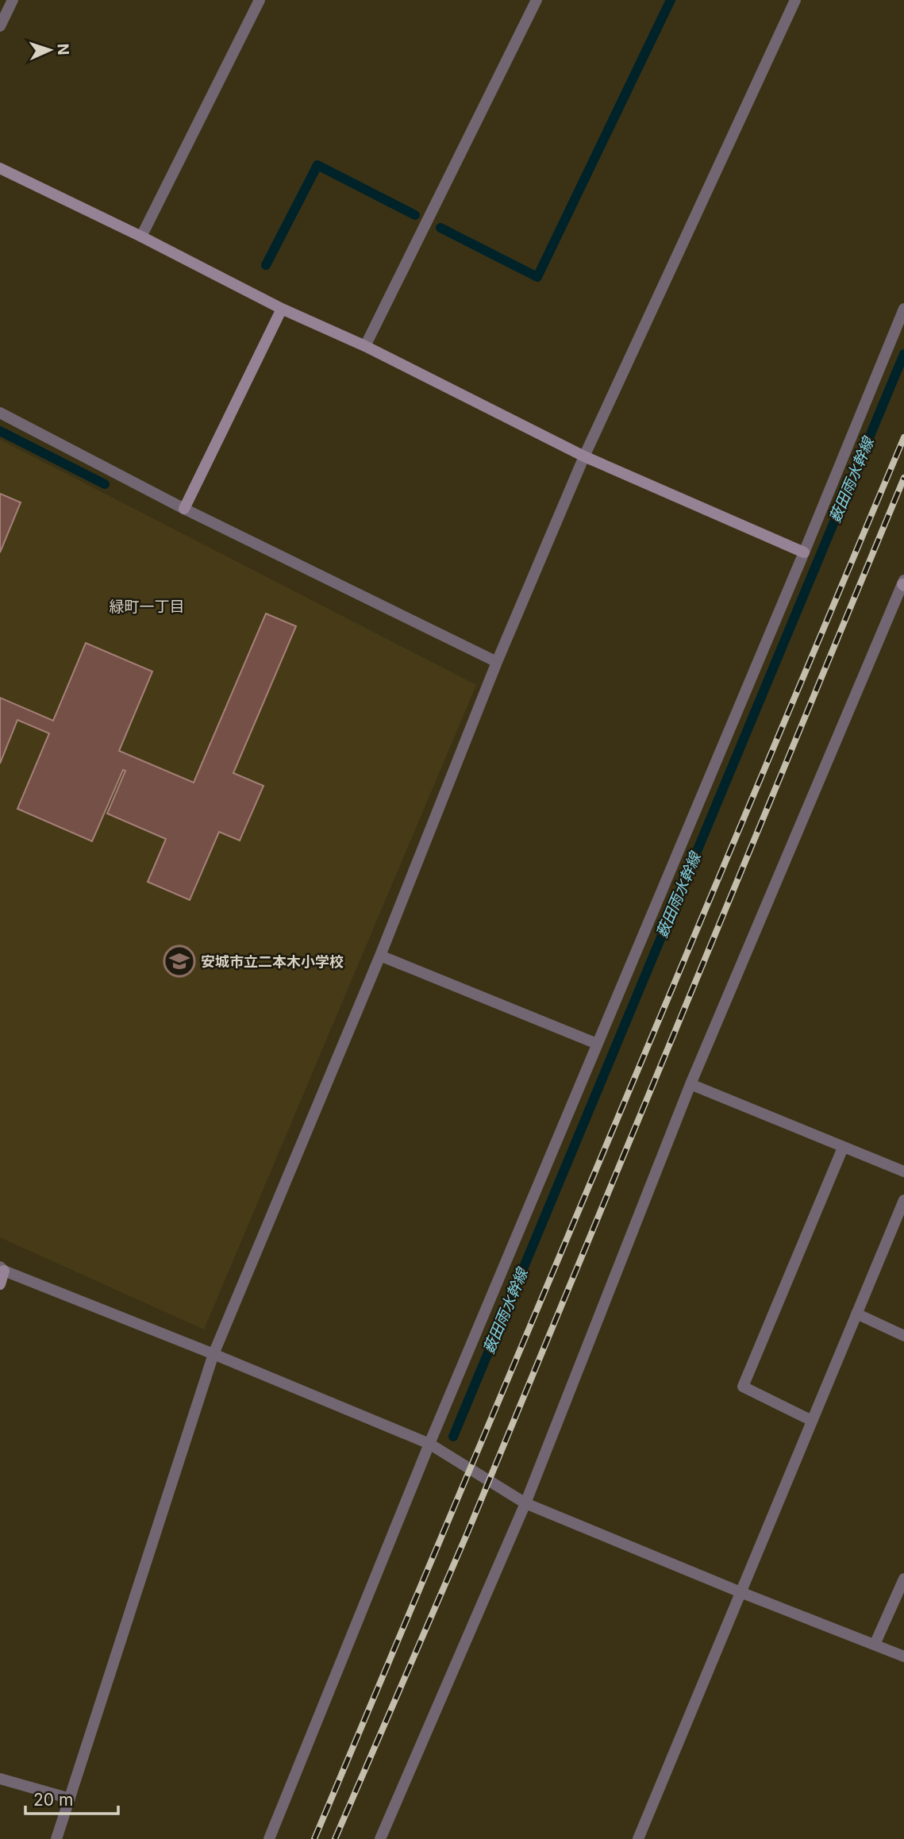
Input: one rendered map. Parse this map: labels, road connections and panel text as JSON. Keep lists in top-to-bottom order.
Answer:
{
  "districts": ["緑町一丁目"],
  "water": ["薮田雨水幹線"],
  "places": {
    "school or university": ["安城市立二本木小学校"]
  },
  "scale_bar": "20 m",
  "north": "right"
}
